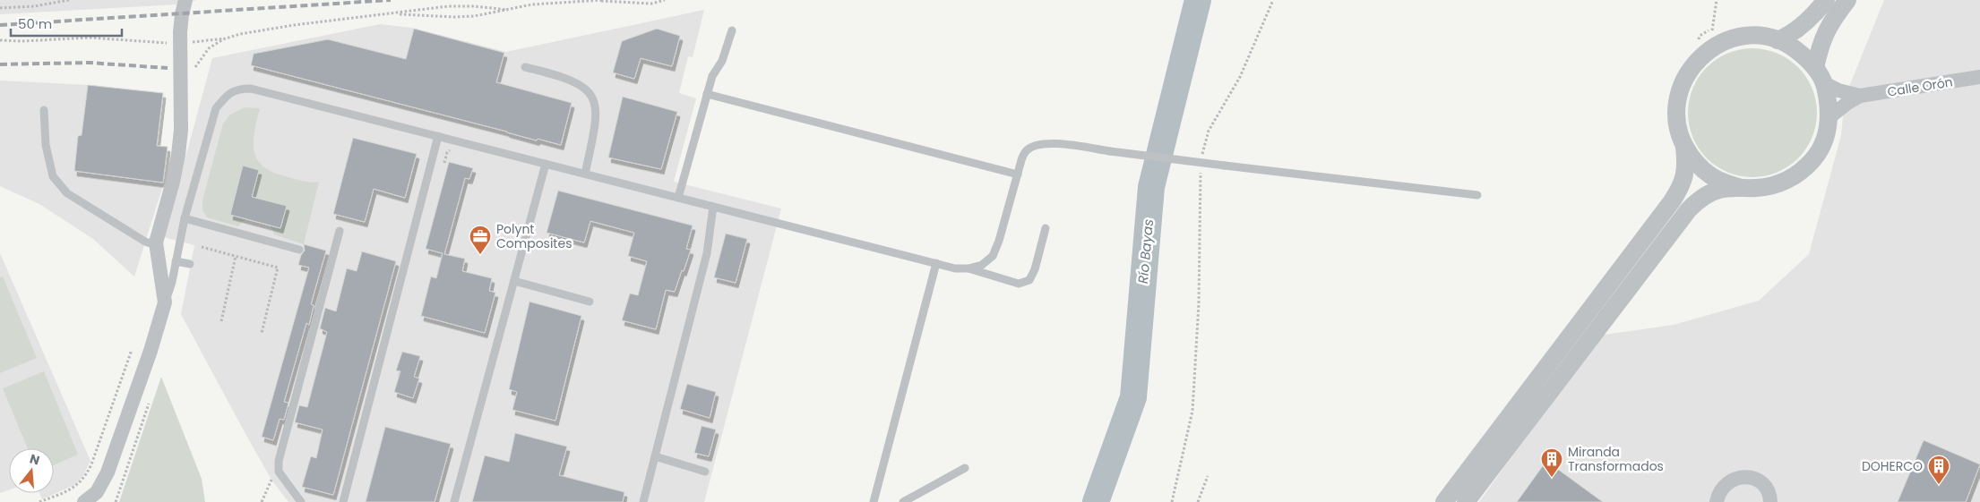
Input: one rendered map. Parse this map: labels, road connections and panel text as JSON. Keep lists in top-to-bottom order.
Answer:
{
  "streets": {
    "street": ["Calle Orón"]
  },
  "water": ["Río Bayas"],
  "places": {
    "office": ["Polynt Composites"],
    "building": ["Miranda Transformados", "DOHERCO"]
  },
  "scale_bar": "50 m",
  "north": "top"
}
